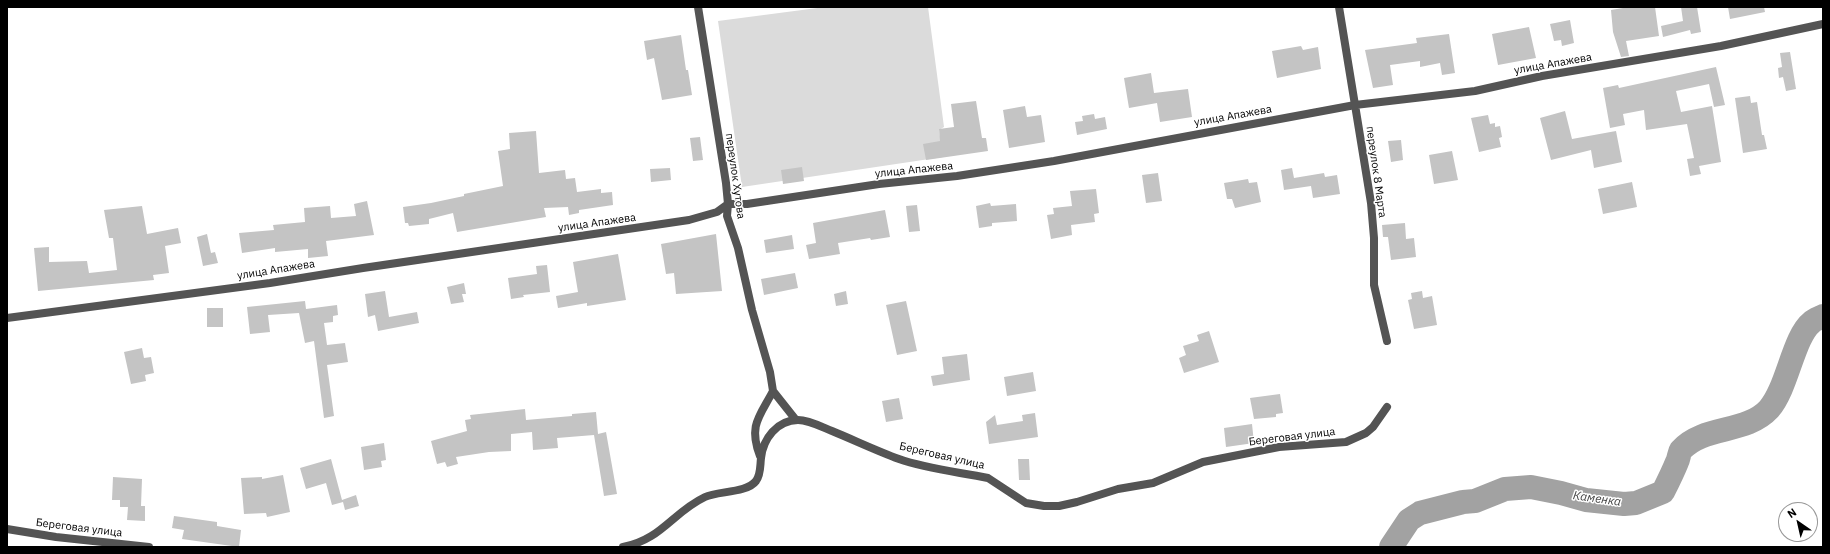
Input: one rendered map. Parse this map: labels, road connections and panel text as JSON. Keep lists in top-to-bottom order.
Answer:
{
  "streets": {
    "street": [
      "улица Апажева",
      "переулок 8 Марта",
      "переулок Хутова",
      "Береговая улица"
    ]
  },
  "crossings": [
    ["улица Апажева", "переулок 8 Марта"],
    ["улица Апажева", "переулок Хутова"]
  ],
  "water": ["Каменка"],
  "north": "top left"
}
